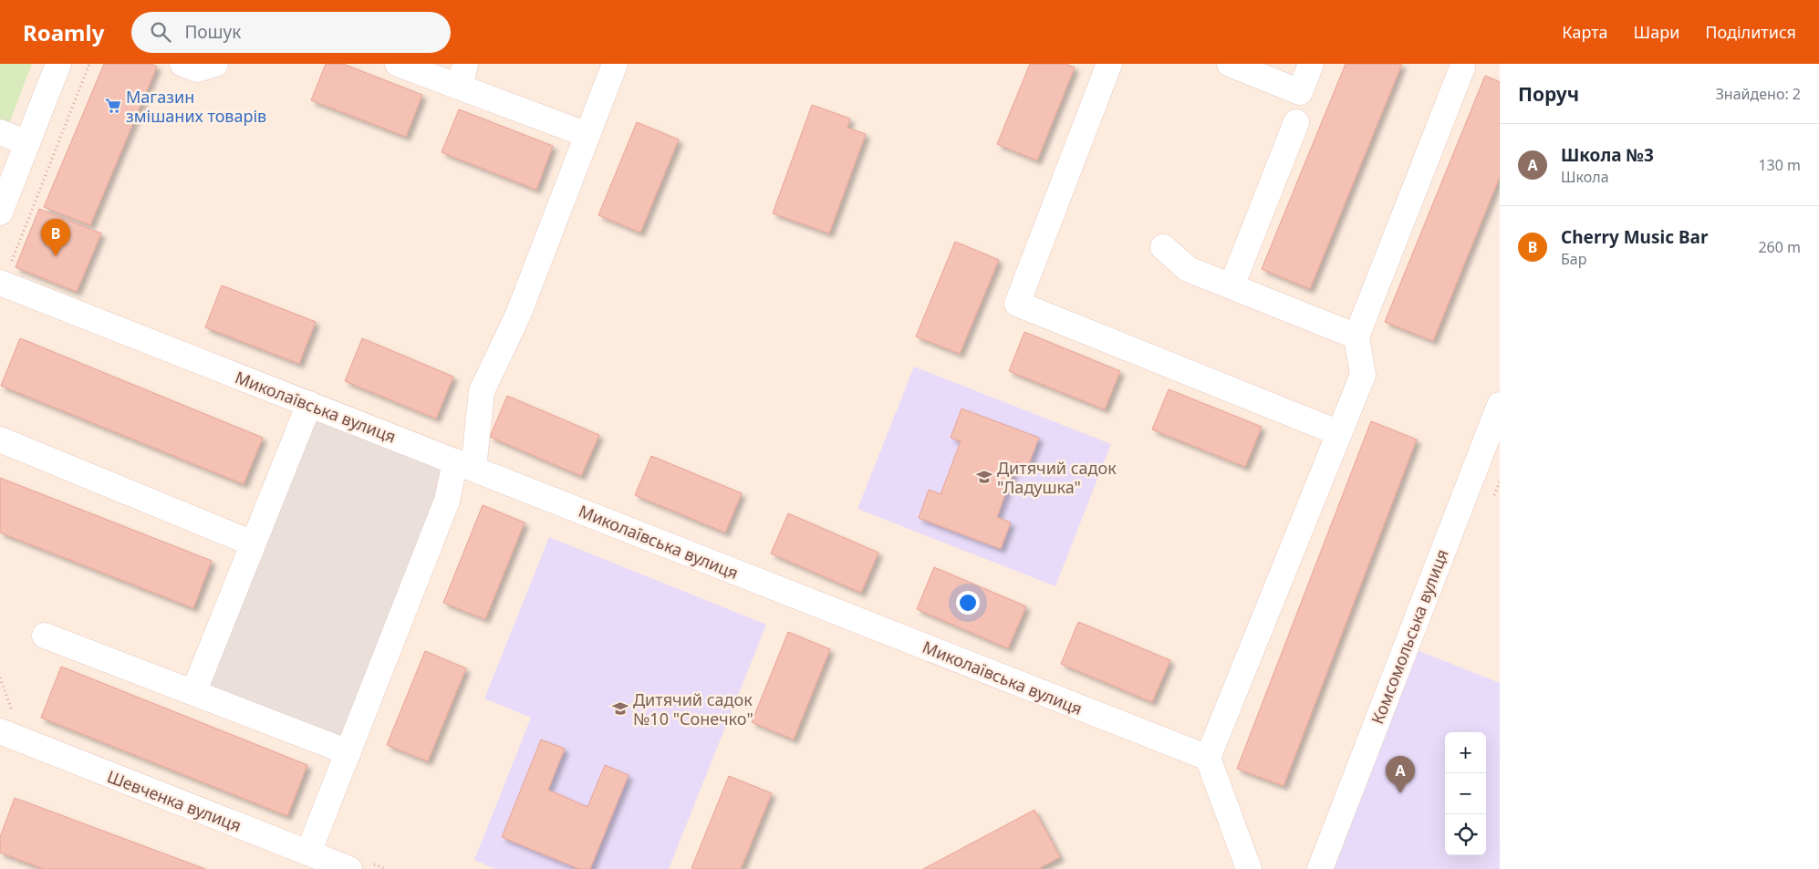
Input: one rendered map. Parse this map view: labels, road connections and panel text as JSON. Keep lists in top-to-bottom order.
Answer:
{
  "streets": {
    "street": ["Миколаївська вулиця", "Комсомольська вулиця", "Шевченка вулиця"]
  },
  "places": {
    "supermarket": ["Магазин змішаних товарів"],
    "school or university": ["Дитячий садок \"Ладушка\"", "Дитячий садок №10 \"Сонечко\""]
  },
  "page": {
    "header": "Roamly",
    "search": "Пошук",
    "nav": ["Карта", "Шари", "Поділитися"],
    "heading": ["Поруч", "Знайдено: 2"],
    "list": [
      {
        "mark": "A",
        "name": "Школа №3",
        "note": "Школа",
        "value": "130 m"
      },
      {
        "mark": "B",
        "name": "Cherry Music Bar",
        "note": "Бар",
        "value": "260 m"
      }
    ],
    "pins": ["B", "A"],
    "map_buttons": ["+", "−"]
  }
}
